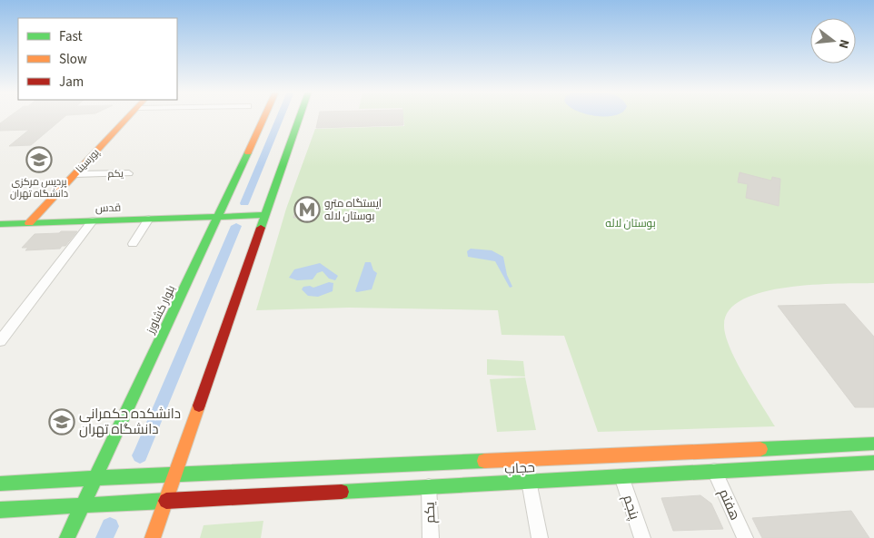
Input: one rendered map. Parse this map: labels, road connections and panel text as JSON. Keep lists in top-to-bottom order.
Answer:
{
  "streets": {
    "main road": [
      "پورسینا",
      "قدس",
      "بلوار کشاورز",
      "حجاب"
    ],
    "street": ["یکم", "هفتم", "پنجم"]
  },
  "crossings": [
    ["پورسینا", "یکم"],
    ["پورسینا", "قدس"],
    ["یکم", "حجاب"],
    ["قدس", "بلوار کشاورز"],
    ["بلوار کشاورز", "حجاب"],
    ["حجاب", "هفتم"],
    ["حجاب", "پنجم"]
  ],
  "parks": ["بوستان لاله"],
  "places": {
    "school or university": ["پردیس مرکزی دانشگاه‌ تهران", "دانشکده حکمرانی دانشگاه تهران"],
    "metro station": ["ایستگاه مترو بوستان لاله"]
  },
  "legend": ["Fast", "Slow", "Jam"],
  "north": "right"
}
